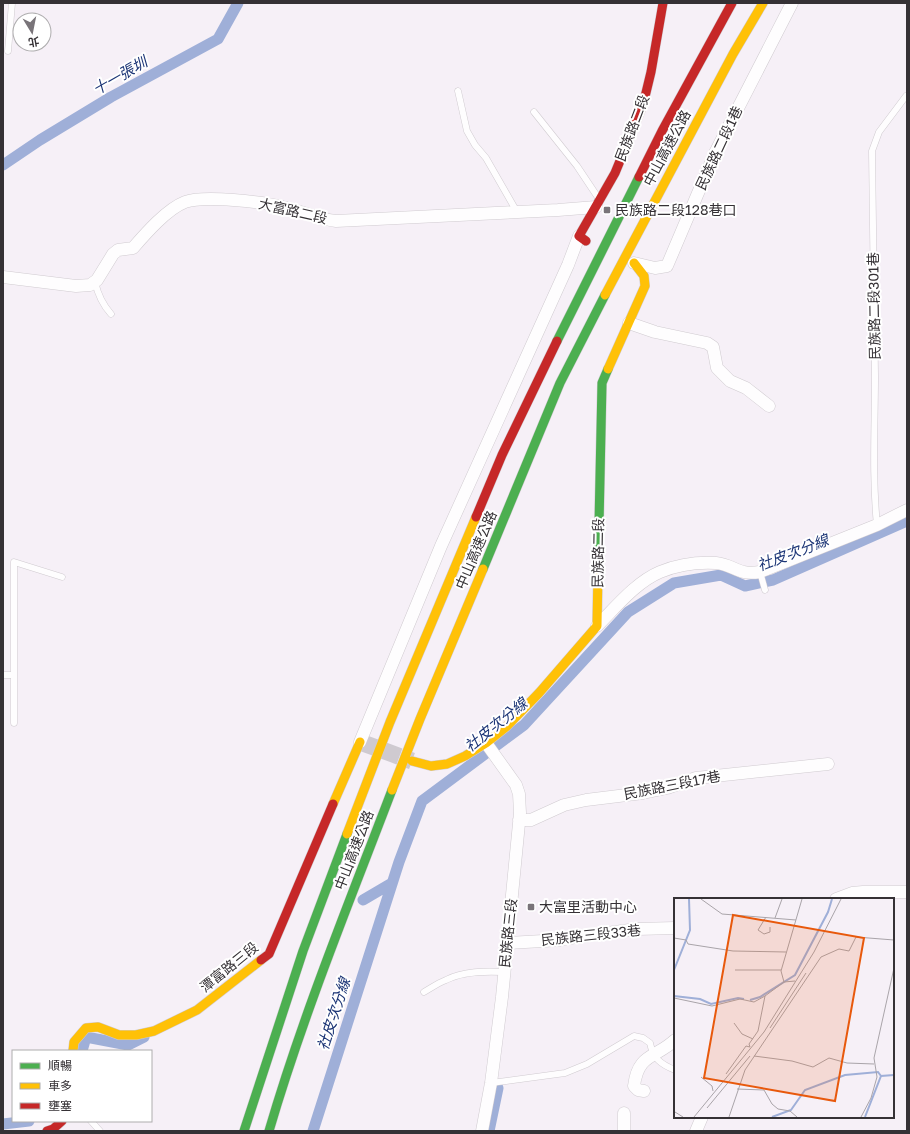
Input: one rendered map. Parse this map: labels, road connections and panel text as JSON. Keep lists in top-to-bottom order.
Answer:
{
  "streets": {
    "main road": ["民族路二段", "中山高速公路", "潭富路三段"],
    "street": [
      "民族路二段1巷",
      "大富路二段",
      "民族路三段17巷",
      "民族路三段",
      "民族路三段33巷"
    ],
    "lane": ["民族路二段301巷"]
  },
  "crossings": [
    ["民族路二段", "大富路二段"],
    ["民族路三段17巷", "民族路三段"],
    ["民族路三段", "民族路三段33巷"]
  ],
  "water": ["十一張圳", "社皮次分線"],
  "places": {
    "transit": ["民族路二段128巷口", "大富里活動中心"]
  },
  "legend": ["順暢", "車多", "壅塞"],
  "north": "bottom"
}
